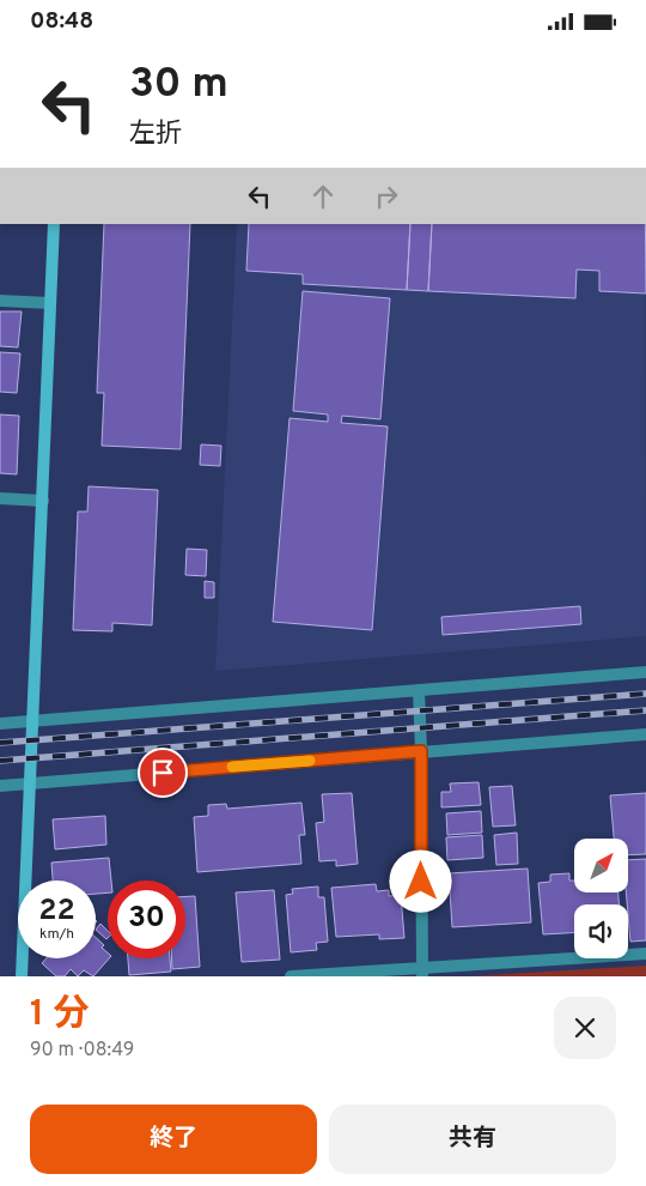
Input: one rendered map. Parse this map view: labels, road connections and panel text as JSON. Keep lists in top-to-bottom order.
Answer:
{
  "north": "top right",
  "page": {
    "status": "08:48",
    "turn": ["30 m", "左折"],
    "speed": "22 km/h",
    "limit": "30",
    "heading": ["1 分", "90 m · 08:49"],
    "buttons": ["終了", "共有"]
  }
}
